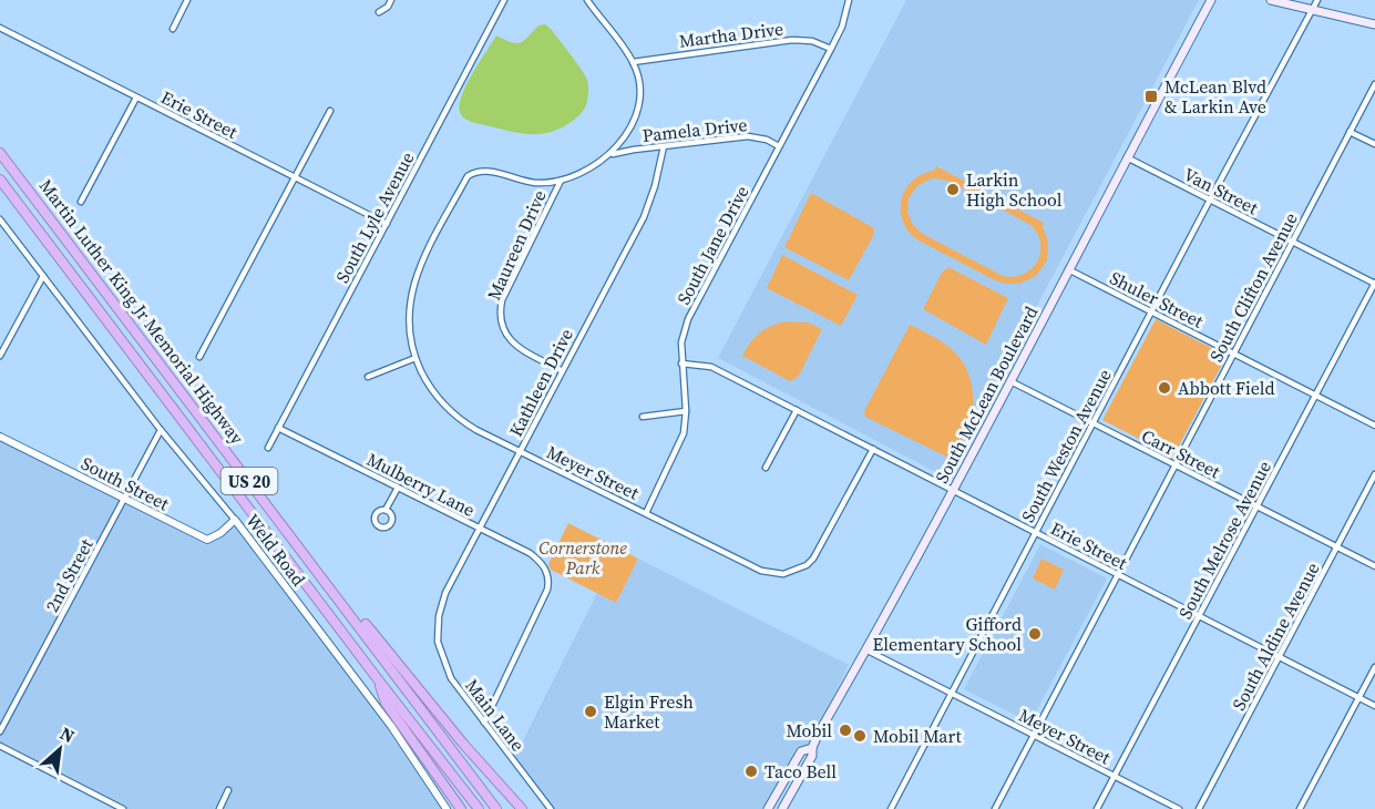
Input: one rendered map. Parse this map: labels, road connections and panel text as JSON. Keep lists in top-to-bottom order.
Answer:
{
  "streets": {
    "highway": ["Martin Luther King Jr Memorial Highway", "US 20"],
    "main road": ["South McLean Boulevard"],
    "street": [
      "Martha Drive",
      "Erie Street",
      "Pamela Drive",
      "Van Street",
      "South Lyle Avenue",
      "Maureen Drive",
      "South Jane Drive",
      "South Clifton Avenue",
      "Shuler Street",
      "Kathleen Drive",
      "South Weston Avenue",
      "Carr Street",
      "Meyer Street",
      "South Street",
      "Mulberry Lane",
      "South Melrose Avenue",
      "Weld Road",
      "2nd Street",
      "South Aldine Avenue",
      "Main Lane"
    ]
  },
  "crossings": [
    ["Martha Drive", "South Jane Drive"],
    ["Erie Street", "South Lyle Avenue"],
    ["Erie Street", "South Jane Drive"],
    ["Erie Street", "South Clifton Avenue"],
    ["Erie Street", "South McLean Boulevard"],
    ["Erie Street", "South Weston Avenue"],
    ["Erie Street", "Meyer Street"],
    ["Erie Street", "South Melrose Avenue"],
    ["Erie Street", "South Aldine Avenue"],
    ["Pamela Drive", "South Jane Drive"],
    ["Pamela Drive", "Kathleen Drive"],
    ["Van Street", "South Clifton Avenue"],
    ["Van Street", "South McLean Boulevard"],
    ["Van Street", "South Weston Avenue"],
    ["Van Street", "South Melrose Avenue"],
    ["South Lyle Avenue", "Mulberry Lane"],
    ["Maureen Drive", "Kathleen Drive"],
    ["Maureen Drive", "Meyer Street"],
    ["South Jane Drive", "Meyer Street"],
    ["South Clifton Avenue", "Shuler Street"],
    ["South Clifton Avenue", "Carr Street"],
    ["South Clifton Avenue", "Meyer Street"],
    ["Shuler Street", "South McLean Boulevard"],
    ["Shuler Street", "South Weston Avenue"],
    ["Shuler Street", "South Melrose Avenue"],
    ["Kathleen Drive", "Meyer Street"],
    ["Kathleen Drive", "Mulberry Lane"],
    ["Kathleen Drive", "Main Lane"],
    ["South McLean Boulevard", "Carr Street"],
    ["South McLean Boulevard", "Meyer Street"],
    ["South Weston Avenue", "Carr Street"],
    ["South Weston Avenue", "Meyer Street"],
    ["Carr Street", "South Melrose Avenue"],
    ["Carr Street", "South Aldine Avenue"],
    ["Meyer Street", "South Melrose Avenue"],
    ["South Street", "Weld Road"],
    ["South Street", "2nd Street"],
    ["Mulberry Lane", "Main Lane"],
    ["Weld Road", "2nd Street"]
  ],
  "parks": ["Cornerstone Park"],
  "places": {
    "transit": ["McLean Blvd & Larkin Ave"],
    "other": [
      "Larkin High School",
      "Abbott Field",
      "Gifford Elementary School",
      "Elgin Fresh Market",
      "Mobil",
      "Mobil Mart",
      "Taco Bell"
    ]
  },
  "north": "top right"
}
